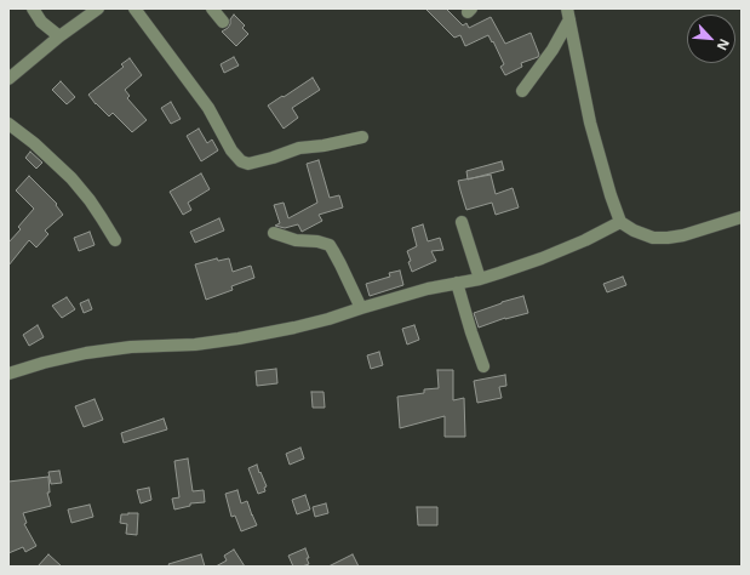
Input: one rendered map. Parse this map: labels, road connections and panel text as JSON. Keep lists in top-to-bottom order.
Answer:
{
  "north": "bottom right"
}
